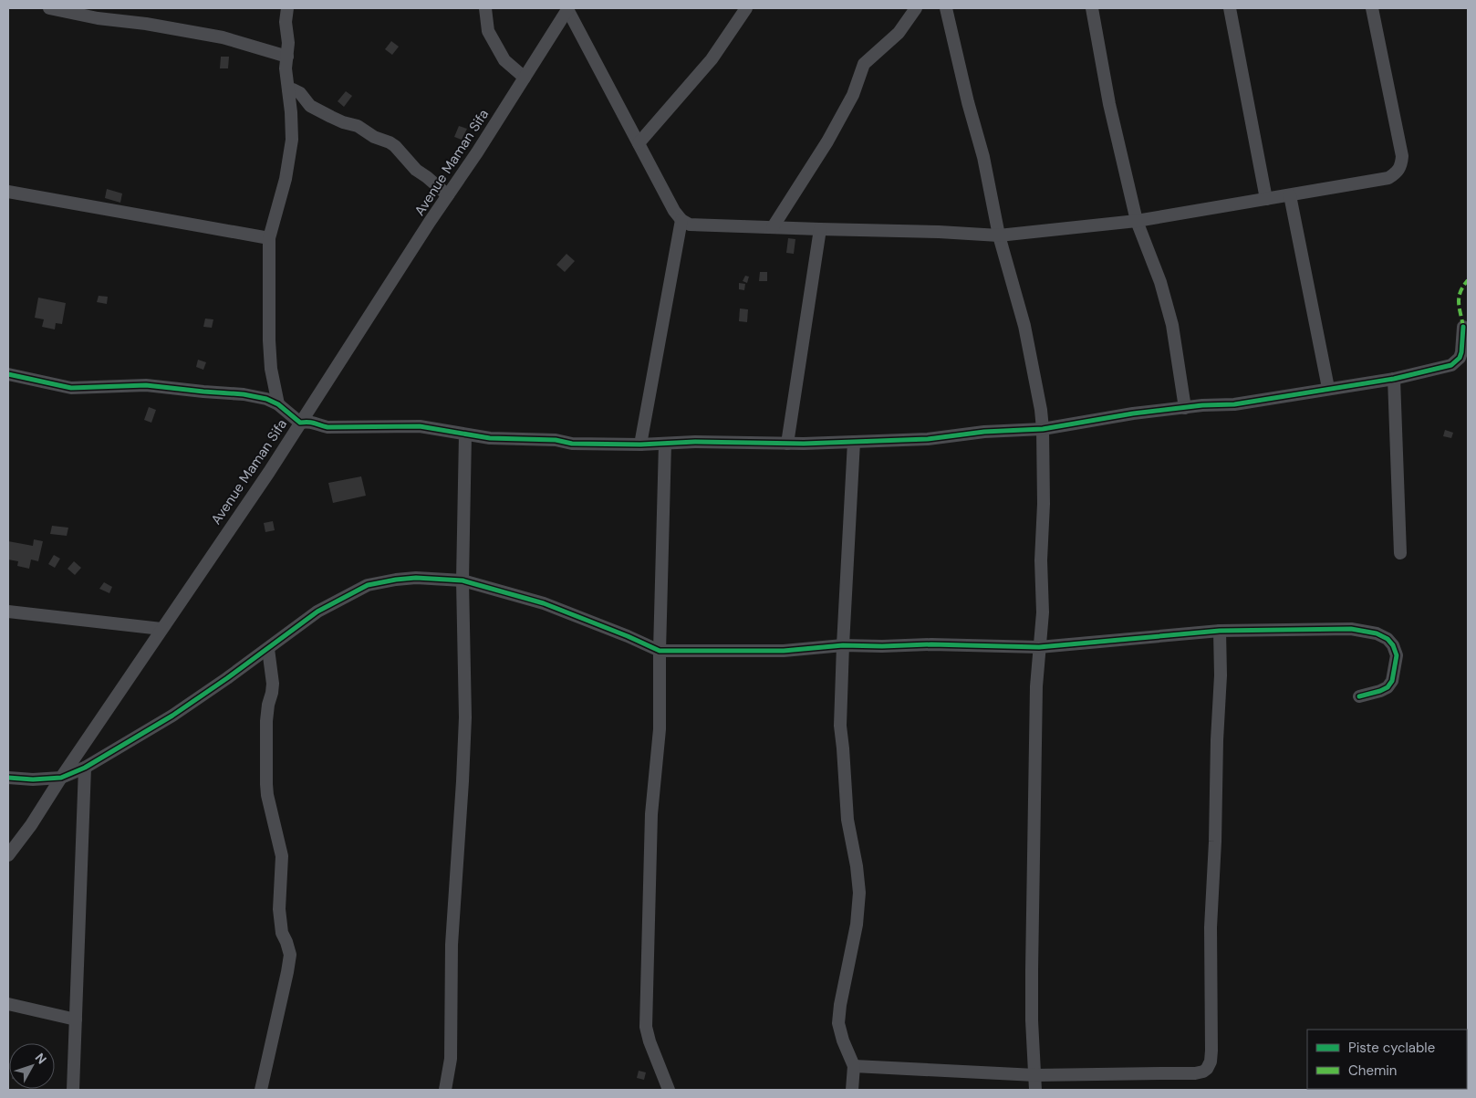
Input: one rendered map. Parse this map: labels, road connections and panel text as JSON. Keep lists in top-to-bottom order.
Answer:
{
  "streets": {
    "street": ["Avenue Maman Sifa"]
  },
  "legend": ["Piste cyclable", "Chemin"],
  "north": "top right"
}
